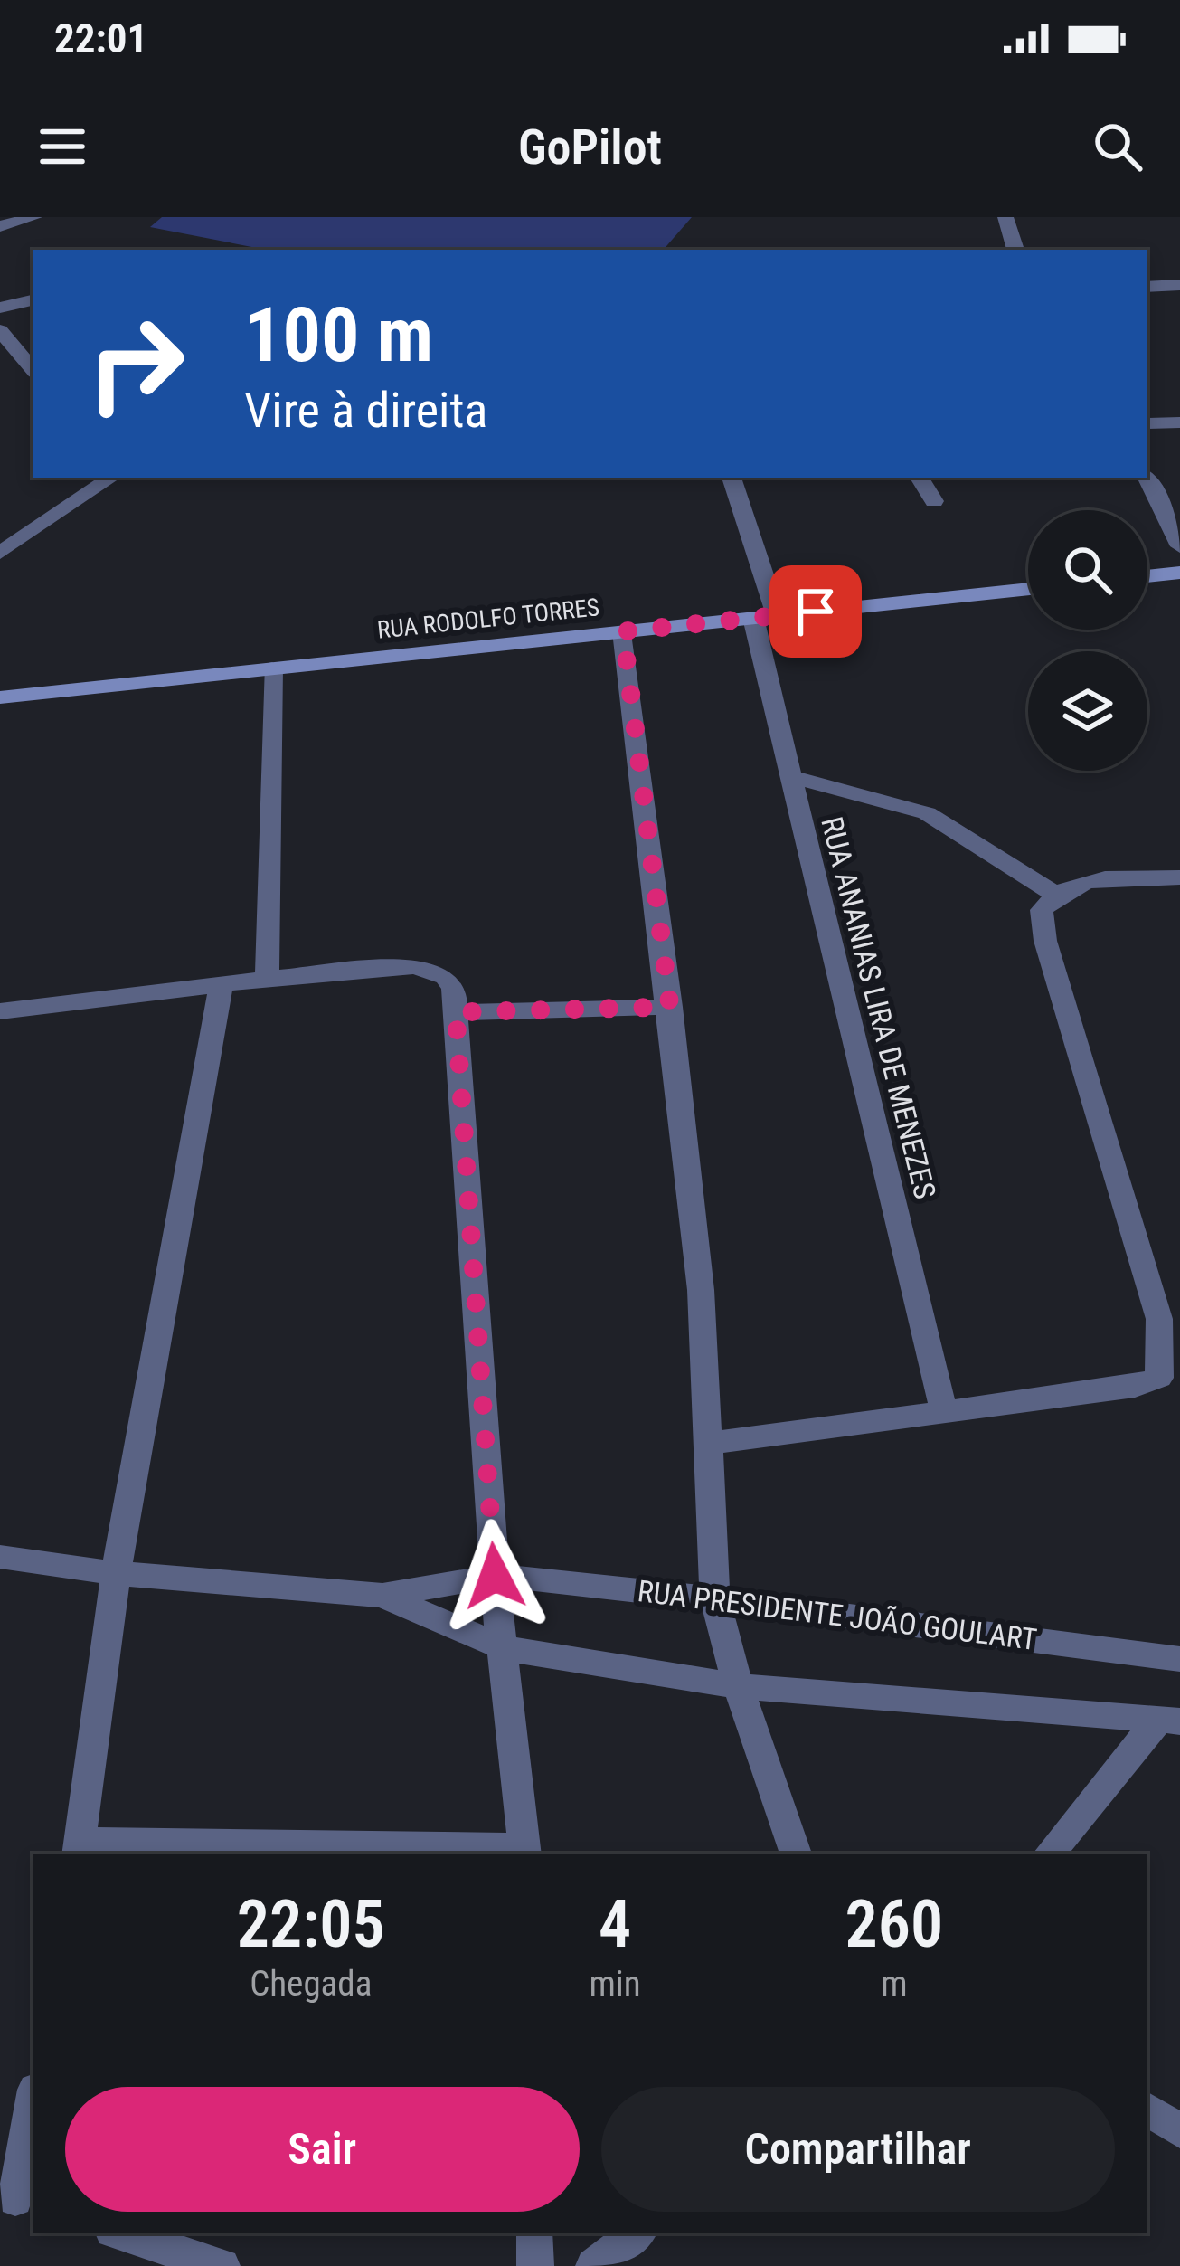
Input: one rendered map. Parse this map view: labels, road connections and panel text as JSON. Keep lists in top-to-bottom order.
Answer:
{
  "streets": {
    "main road": ["RUA RODOLFO TORRES"],
    "street": ["RUA ANANIAS LIRA DE MENEZES", "RUA PRESIDENTE JOÃO GOULART"]
  },
  "crossings": [
    ["RUA RODOLFO TORRES", "RUA ANANIAS LIRA DE MENEZES"]
  ],
  "page": {
    "status": "22:01",
    "header": "GoPilot",
    "turn": ["100 m", "Vire à direita"],
    "eta": [
      "22:05",
      "Chegada",
      "4",
      "min",
      "260",
      "m"
    ],
    "buttons": ["Sair", "Compartilhar"]
  }
}
